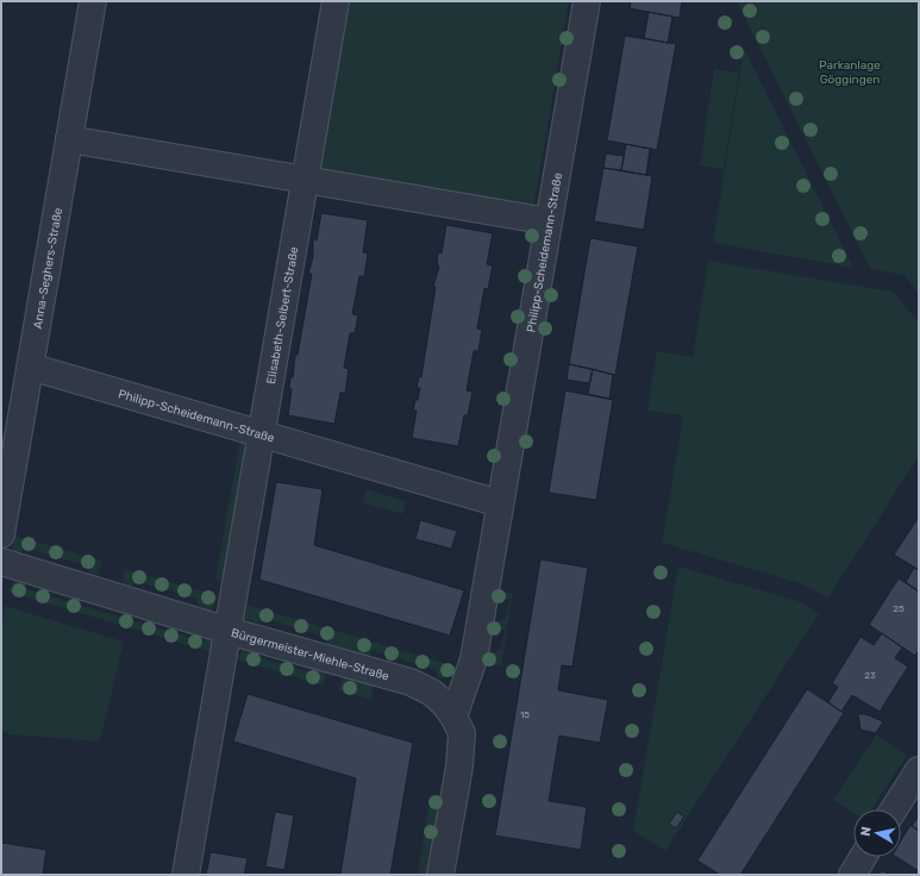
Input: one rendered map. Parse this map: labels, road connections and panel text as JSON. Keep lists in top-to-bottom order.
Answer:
{
  "streets": {
    "street": [
      "Philipp-Scheidemann-Straße",
      "Anna-Seghers-Straße",
      "Elisabeth-Selbert-Straße",
      "Bürgermeister-Miehle-Straße"
    ]
  },
  "crossings": [
    ["Philipp-Scheidemann-Straße", "Anna-Seghers-Straße"],
    ["Philipp-Scheidemann-Straße", "Elisabeth-Selbert-Straße"],
    ["Philipp-Scheidemann-Straße", "Bürgermeister-Miehle-Straße"],
    ["Elisabeth-Selbert-Straße", "Bürgermeister-Miehle-Straße"]
  ],
  "parks": ["Parkanlage Göggingen"],
  "house_numbers": ["25", "23", "15"],
  "north": "left"
}
